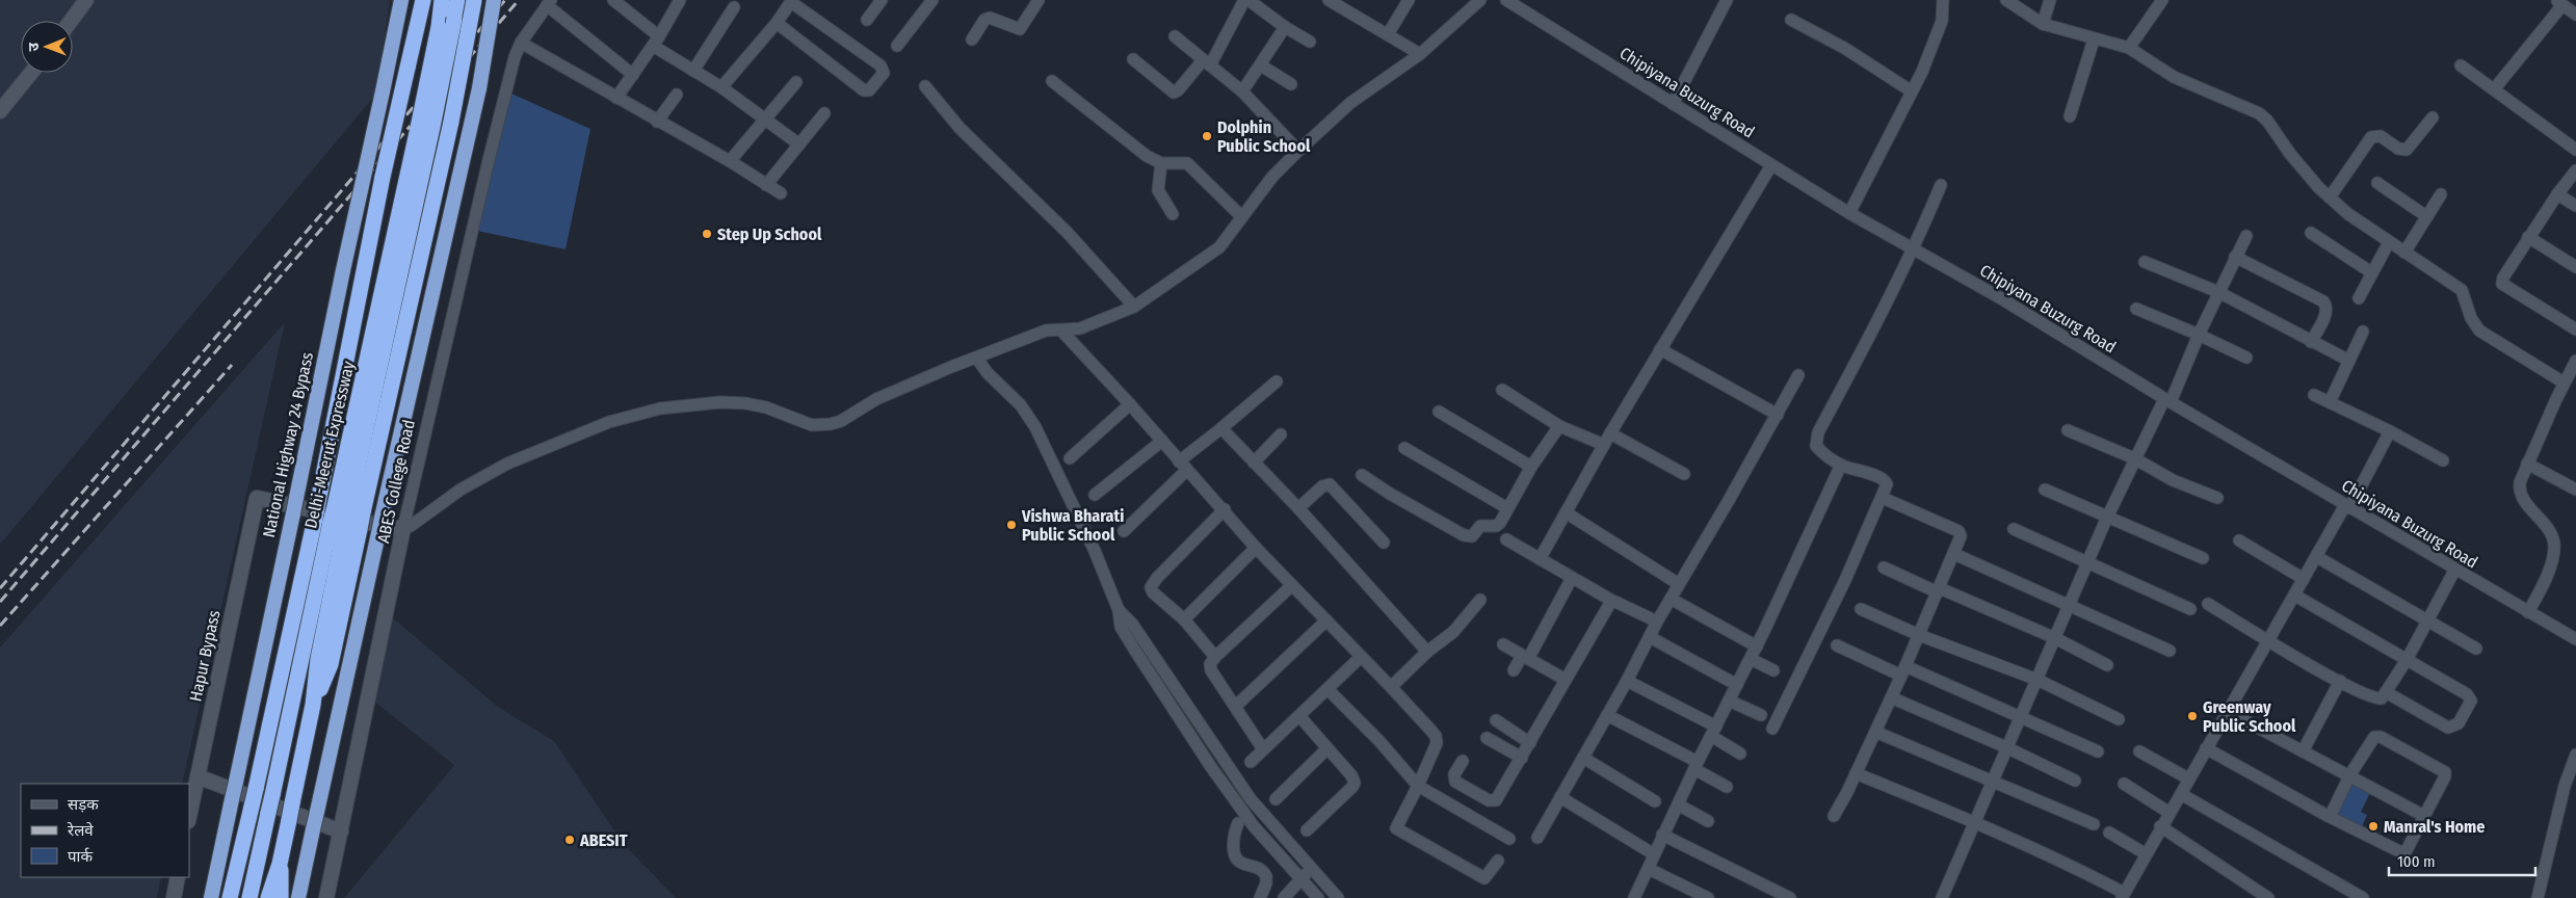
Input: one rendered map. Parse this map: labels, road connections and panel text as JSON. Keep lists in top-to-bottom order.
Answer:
{
  "streets": {
    "highway": ["National Highway 24 Bypass", "Delhi-Meerut Expressway"],
    "street": ["Chipiyana Buzurg Road", "ABES College Road", "Hapur Bypass"]
  },
  "crossings": [
    ["ABES College Road", "Hapur Bypass"]
  ],
  "places": [
    "Dolphin Public School",
    "Step Up School",
    "Vishwa Bharati Public School",
    "Greenway Public School",
    "Manral's Home",
    "ABESIT"
  ],
  "legend": ["सड़क", "रेलवे", "पार्क"],
  "scale_bar": "100 m",
  "north": "left"
}
